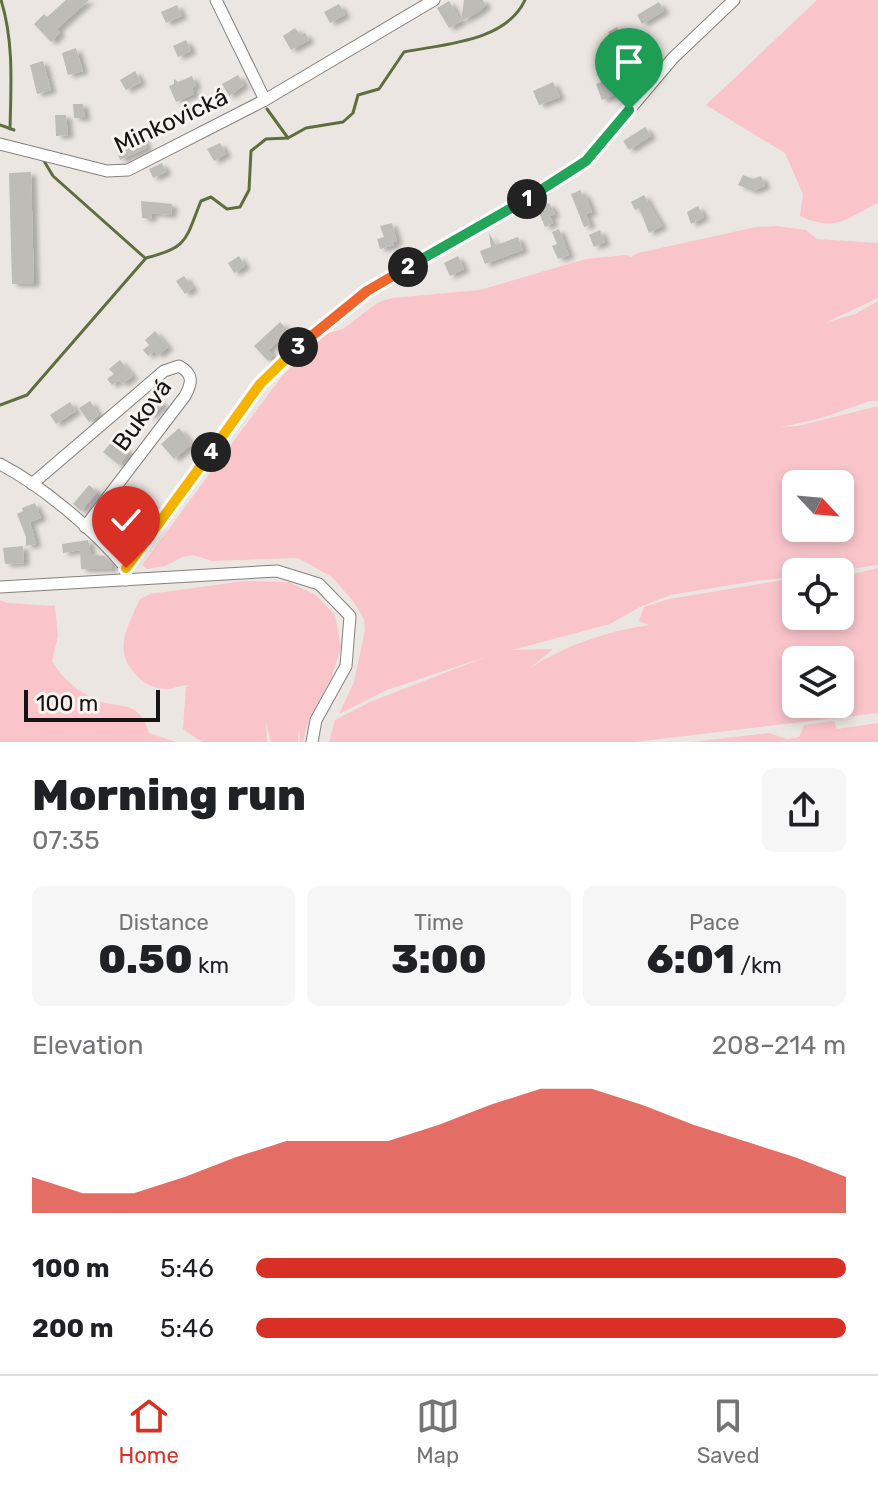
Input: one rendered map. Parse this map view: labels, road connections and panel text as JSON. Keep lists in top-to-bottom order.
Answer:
{
  "streets": {
    "street": ["Minkovická", "Buková"]
  },
  "scale_bar": "100 m",
  "north": "bottom right",
  "page": {
    "pins": [
      "1",
      "2",
      "3",
      "4"
    ],
    "scale": "100 m",
    "heading": ["Morning run", "07:35"],
    "stats": [
      ["Distance", "0.50 km"],
      ["Time", "3:00"],
      ["Pace", "6:01 /km"]
    ],
    "chart": ["Elevation", "208–214 m"],
    "list": [
      {
        "name": "100 m",
        "note": "5:46"
      },
      {
        "name": "200 m",
        "note": "5:46"
      }
    ],
    "tabs": ["Home", "Map", "Saved"]
  }
}
